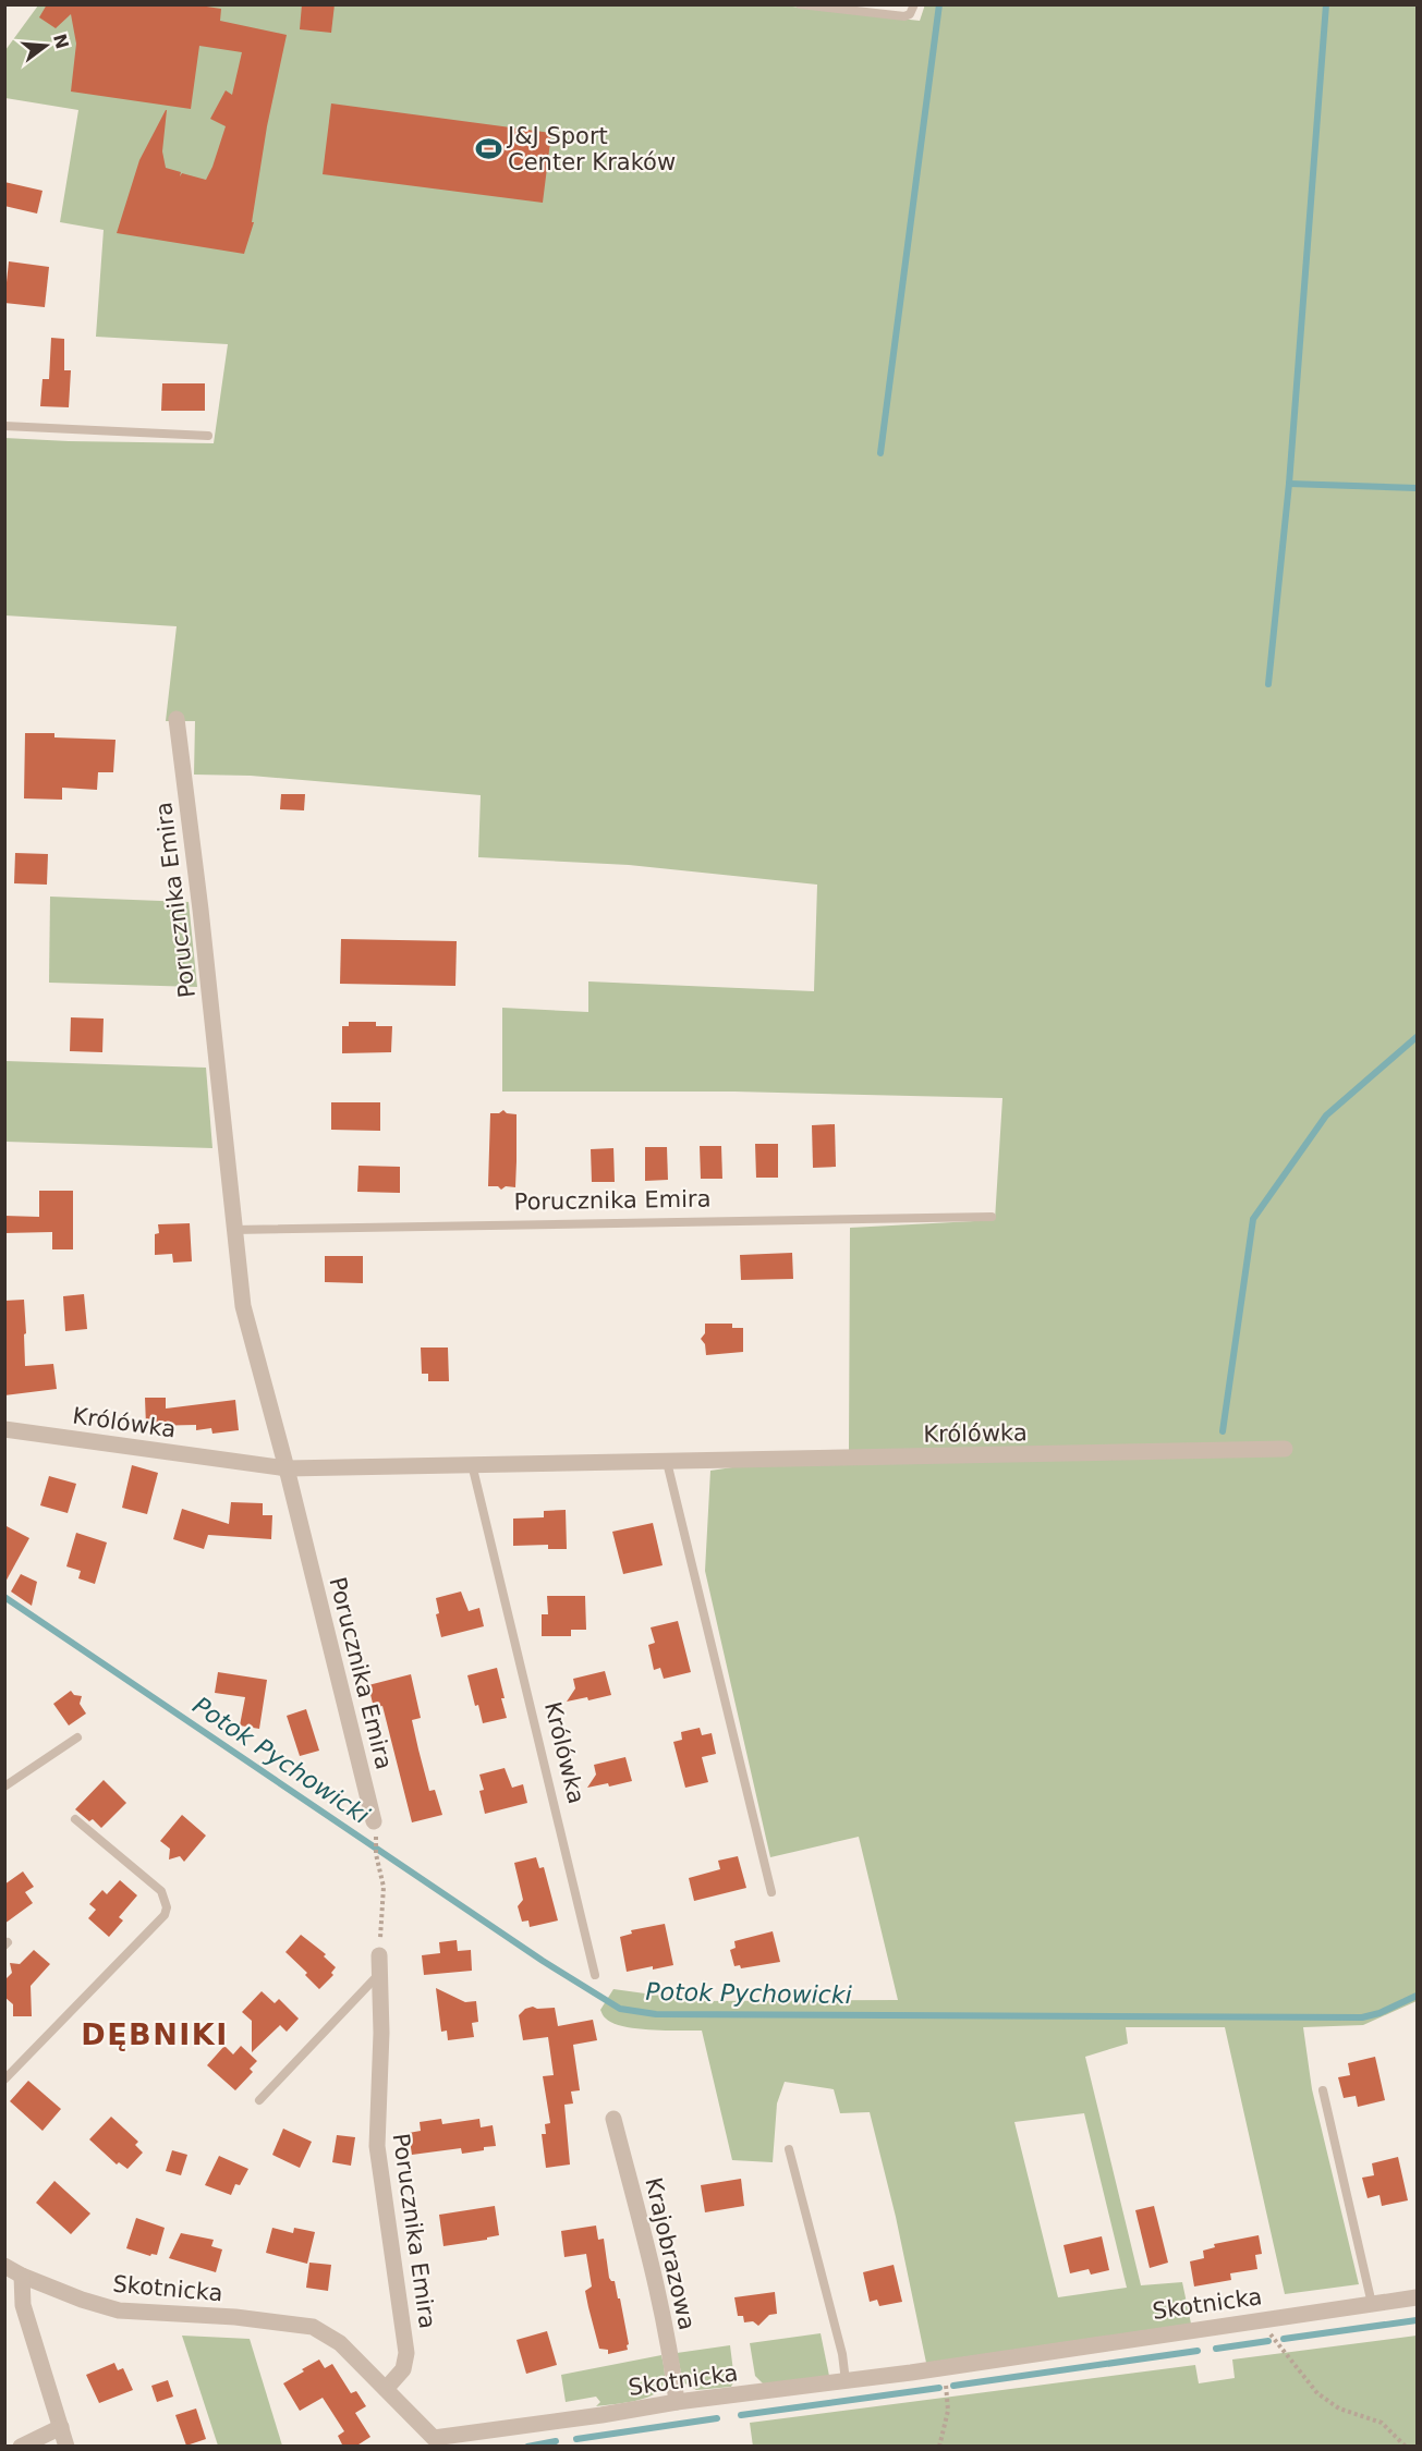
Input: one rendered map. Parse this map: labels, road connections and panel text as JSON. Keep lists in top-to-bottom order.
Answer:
{
  "streets": {
    "street": [
      "Porucznika Emira",
      "Królówka",
      "Krajobrazowa",
      "Skotnicka"
    ]
  },
  "crossings": [
    ["Porucznika Emira", "Królówka"],
    ["Porucznika Emira", "Skotnicka"],
    ["Krajobrazowa", "Skotnicka"]
  ],
  "districts": ["DĘBNIKI"],
  "water": ["Potok Pychowicki"],
  "places": {
    "sports": ["J&J Sport Center Kraków"]
  },
  "north": "right"
}
